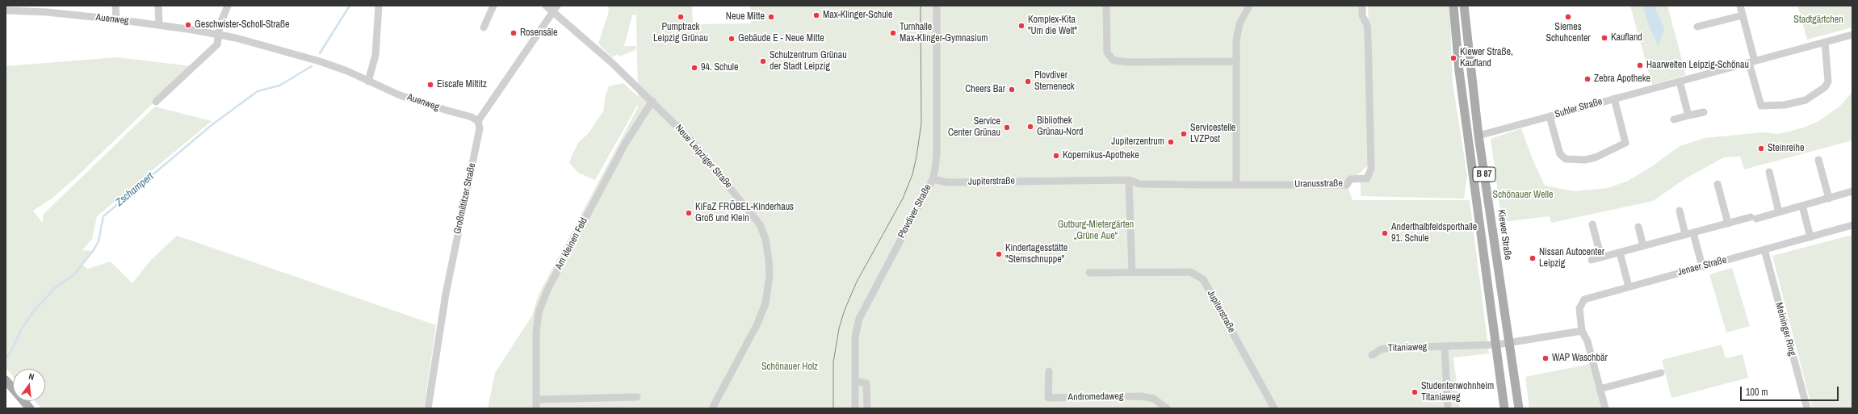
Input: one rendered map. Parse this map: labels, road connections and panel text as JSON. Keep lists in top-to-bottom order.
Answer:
{
  "streets": {
    "main road": ["B 87", "Kiewer Straße"],
    "street": [
      "Auenweg",
      "Suhler Straße",
      "Neue Leipziger Straße",
      "Jupiterstraße",
      "Uranusstraße",
      "Großmiltitzer Straße",
      "Plovdiver Straße",
      "Am kleinen Feld",
      "Jenaer Straße",
      "Meininger Ring",
      "Titaniaweg",
      "Andromedaweg"
    ]
  },
  "crossings": [
    ["Auenweg", "Großmiltitzer Straße"],
    ["Suhler Straße", "Kiewer Straße"],
    ["Neue Leipziger Straße", "Am kleinen Feld"],
    ["B 87", "Titaniaweg"],
    ["Jupiterstraße", "Uranusstraße"],
    ["Jupiterstraße", "Plovdiver Straße"],
    ["Kiewer Straße", "Titaniaweg"],
    ["Jenaer Straße", "Meininger Ring"]
  ],
  "water": ["Zschampert"],
  "parks": [
    "Stadtgärtchen",
    "Schönauer Welle",
    "Gutburg-Mietergärten „Grüne Aue“",
    "Schönauer Holz"
  ],
  "places": [
    "Max-Klinger-Schule",
    "Pumptrack Leipzig Grünau",
    "Neue Mitte",
    "Siemes Schuhcenter",
    "Geschwister-Scholl-Straße",
    "Komplex-Kita \"Um die Welt\"",
    "Rosensäle",
    "Turnhalle Max-Klinger-Gymnasium",
    "Kaufland",
    "Gebäude E - Neue Mitte",
    "Kiewer Straße, Kaufland",
    "Schulzentrum Grünau der Stadt Leipzig",
    "Haarwelten Leipzig-Schönau",
    "94. Schule",
    "Zebra Apotheke",
    "Plovdiver Sterneneck",
    "Eiscafe Miltitz",
    "Cheers Bar",
    "Bibliothek Grünau-Nord",
    "Service Center Grünau",
    "Servicestelle LVZPost",
    "Jupiterzentrum",
    "Steinreihe",
    "Kopernikus-Apotheke",
    "KiFaZ FRÖBEL-Kinderhaus Groß und Klein",
    "Anderthalbfeldsporthalle 91. Schule",
    "Kindertagesstätte \"Sternschnuppe\"",
    "Nissan Autocenter Leipzig",
    "WAP Waschbär",
    "Studentenwohnheim Titaniaweg"
  ],
  "scale_bar": "100 m",
  "north": "top"
}
